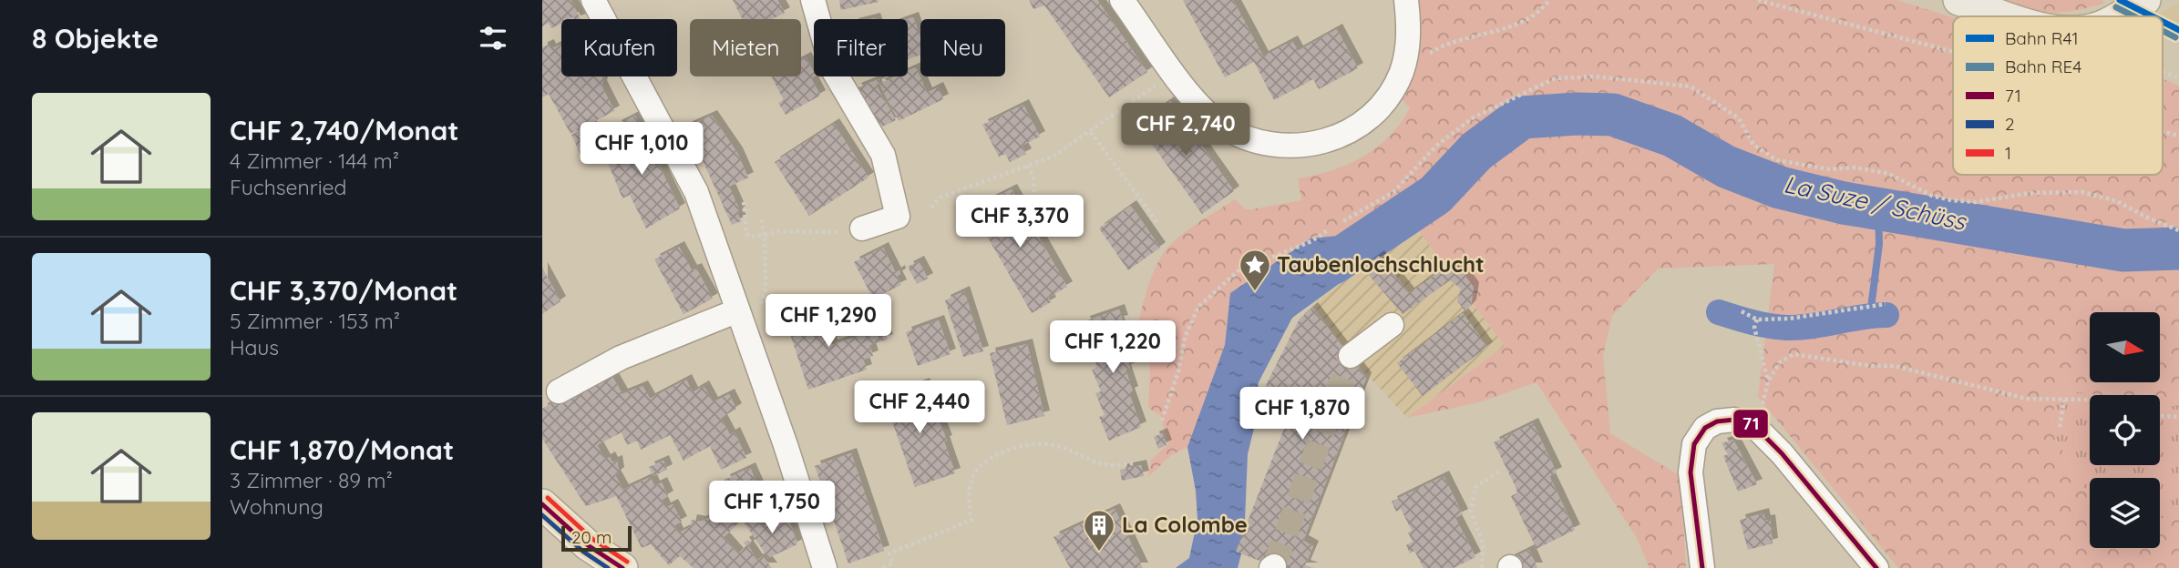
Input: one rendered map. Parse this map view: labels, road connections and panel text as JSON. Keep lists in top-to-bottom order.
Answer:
{
  "water": ["La Suze / Schüss"],
  "places": {
    "place": ["Taubenlochschlucht"],
    "building": ["La Colombe"]
  },
  "lines": [
    "rail line R41",
    "rail line RE4",
    "transit line 71",
    "transit line 1",
    "transit line 2"
  ],
  "legend": [
    "Bahn R41",
    "Bahn RE4",
    "71",
    "2",
    "1"
  ],
  "scale_bar": "20 m",
  "north": "right",
  "page": {
    "heading": "8 Objekte",
    "chip": [
      "Kaufen",
      "Mieten",
      "Filter",
      "Neu"
    ],
    "list": [
      {
        "name": "CHF 2,740/Monat",
        "note": "4 Zimmer · 144 m² · Fuchsenried"
      },
      {
        "name": "CHF 3,370/Monat",
        "note": "5 Zimmer · 153 m² · Haus"
      },
      {
        "name": "CHF 1,870/Monat",
        "note": "3 Zimmer · 89 m² · Wohnung"
      }
    ],
    "price": [
      "CHF 2,740",
      "CHF 1,010",
      "CHF 3,370",
      "CHF 1,290",
      "CHF 1,220",
      "CHF 2,440",
      "CHF 1,870",
      "CHF 1,750"
    ],
    "scale": "20 m"
  }
}
